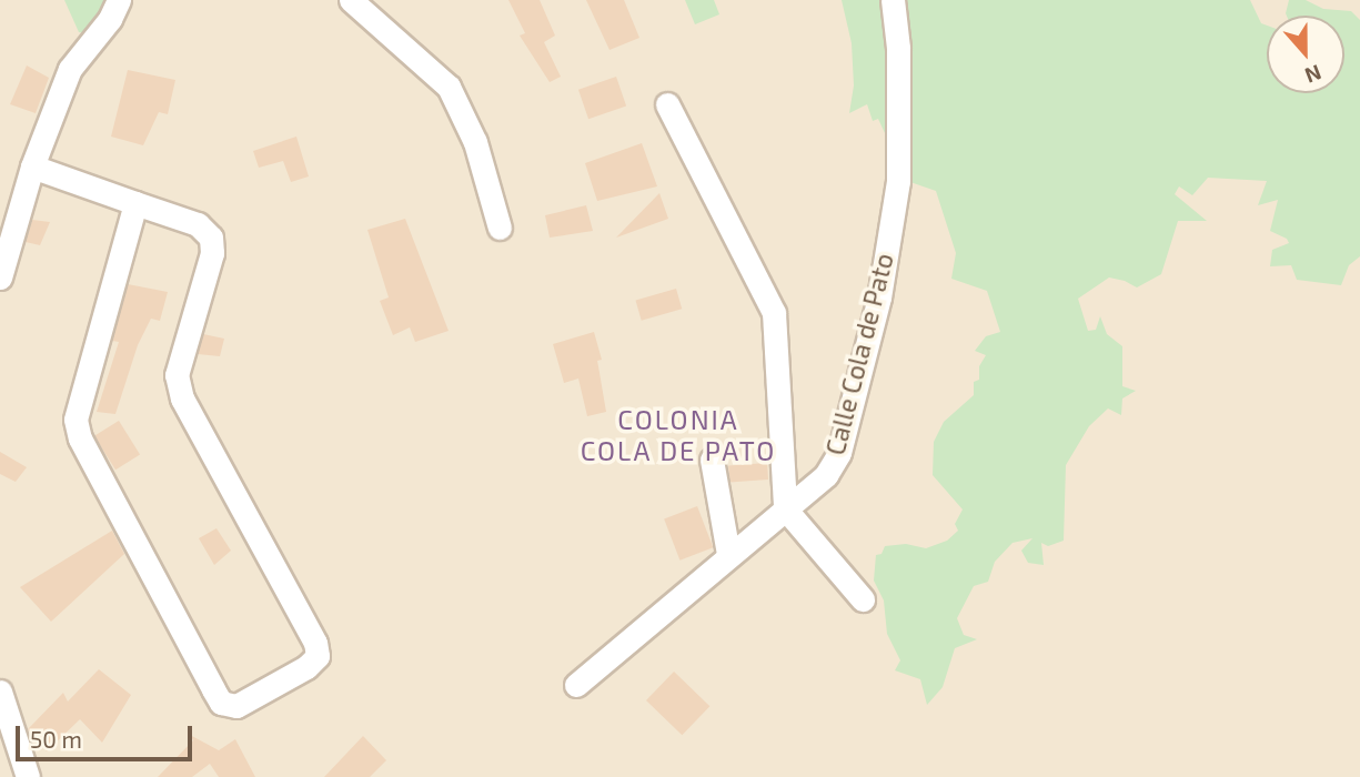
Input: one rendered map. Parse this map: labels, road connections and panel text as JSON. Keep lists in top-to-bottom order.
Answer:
{
  "streets": {
    "street": ["Calle Cola de Pato"]
  },
  "districts": ["COLONIA COLA DE PATO"],
  "scale_bar": "50 m",
  "north": "bottom"
}
